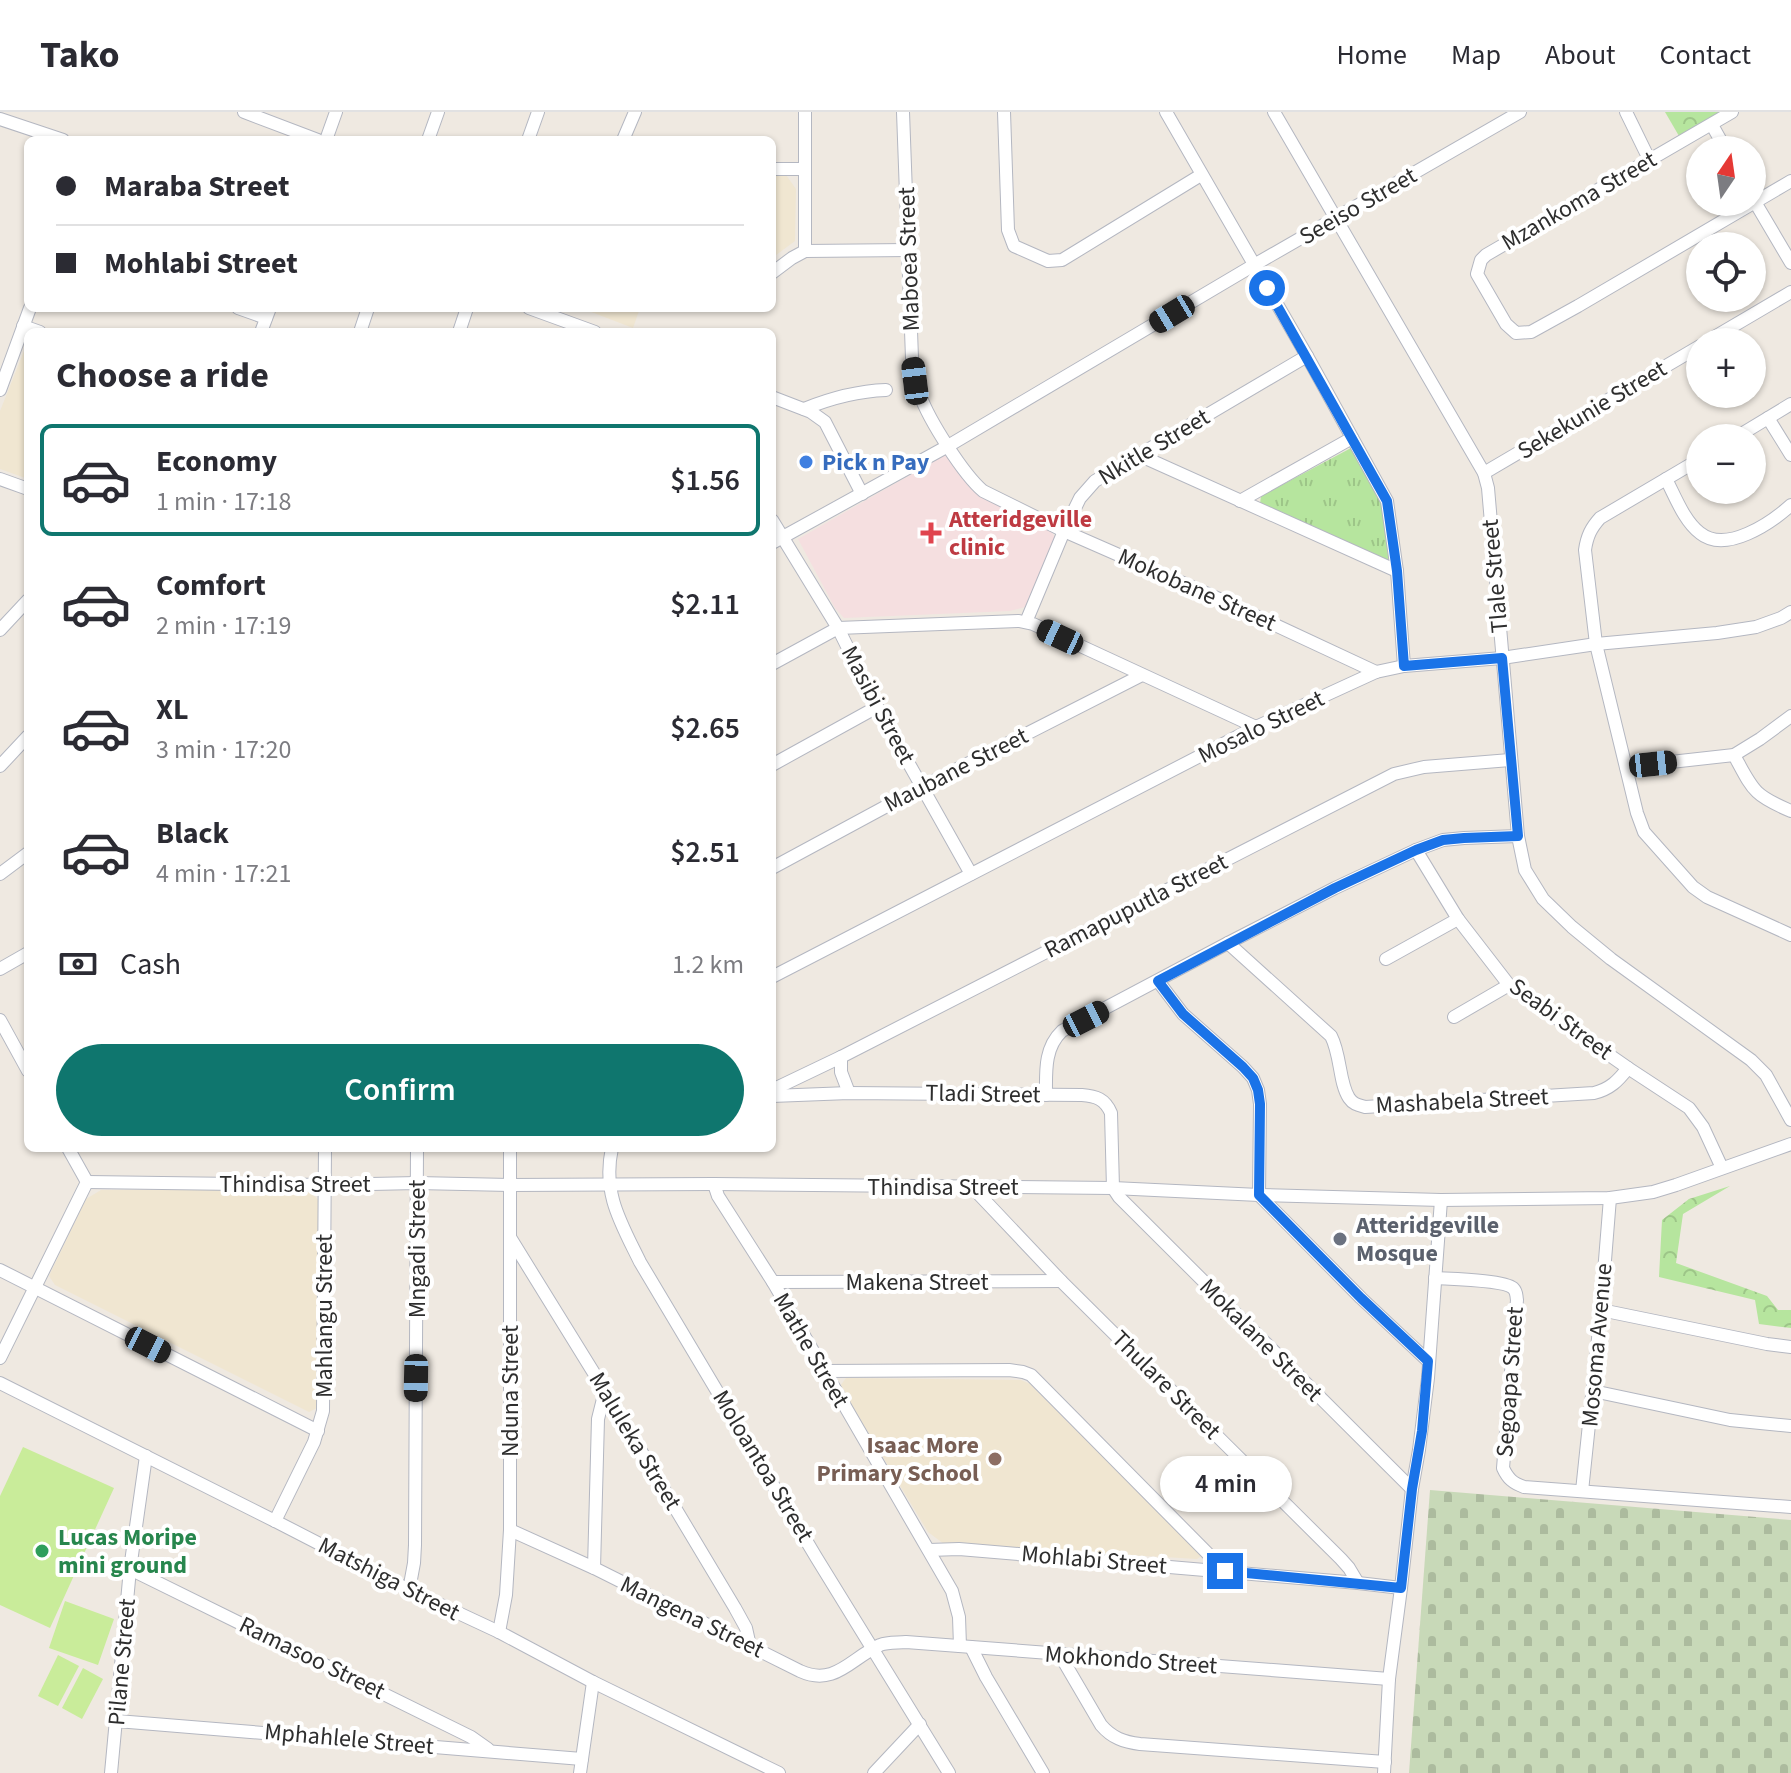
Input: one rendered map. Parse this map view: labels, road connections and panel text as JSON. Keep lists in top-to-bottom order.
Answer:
{
  "streets": {
    "street": [
      "Mzankoma Street",
      "Seeiso Street",
      "Maboea Street",
      "Sekekunie Street",
      "Nkitle Street",
      "Tlale Street",
      "Mokobane Street",
      "Masibi Street",
      "Mosalo Street",
      "Maubane Street",
      "Ramapuputla Street",
      "Seabi Street",
      "Tladi Street",
      "Mashabela Street",
      "Thindisa Street",
      "Mngadi Street",
      "Makena Street",
      "Mahlangu Street",
      "Mokalane Street",
      "Mosoma Avenue",
      "Mathe Street",
      "Segoapa Street",
      "Thulare Street",
      "Nduna Street",
      "Maluleka Street",
      "Moloantoa Street",
      "Mohlabi Street",
      "Matshiga Street",
      "Mangena Street",
      "Ramasoo Street",
      "Mokhondo Street",
      "Pilane Street",
      "Mphahlele Street"
    ]
  },
  "crossings": [
    ["Seeiso Street", "Maboea Street"],
    ["Seeiso Street", "Tlale Street"],
    ["Seeiso Street", "Mokobane Street"],
    ["Seeiso Street", "Masibi Street"],
    ["Maboea Street", "Mokobane Street"],
    ["Sekekunie Street", "Tlale Street"],
    ["Nkitle Street", "Mokobane Street"],
    ["Tlale Street", "Mosalo Street"],
    ["Tlale Street", "Ramapuputla Street"],
    ["Mokobane Street", "Mosalo Street"],
    ["Masibi Street", "Mosalo Street"],
    ["Masibi Street", "Maubane Street"],
    ["Seabi Street", "Mashabela Street"],
    ["Seabi Street", "Thindisa Street"],
    ["Tladi Street", "Thindisa Street"],
    ["Tladi Street", "Mokalane Street"],
    ["Thindisa Street", "Mngadi Street"],
    ["Thindisa Street", "Mahlangu Street"],
    ["Thindisa Street", "Mokalane Street"],
    ["Thindisa Street", "Mosoma Avenue"],
    ["Thindisa Street", "Mathe Street"],
    ["Thindisa Street", "Thulare Street"],
    ["Thindisa Street", "Nduna Street"],
    ["Thindisa Street", "Moloantoa Street"],
    ["Mngadi Street", "Matshiga Street"],
    ["Makena Street", "Mathe Street"],
    ["Makena Street", "Thulare Street"],
    ["Mahlangu Street", "Matshiga Street"],
    ["Mosoma Avenue", "Segoapa Street"],
    ["Mathe Street", "Mohlabi Street"],
    ["Mathe Street", "Mokhondo Street"],
    ["Thulare Street", "Mohlabi Street"],
    ["Nduna Street", "Maluleka Street"],
    ["Nduna Street", "Matshiga Street"],
    ["Nduna Street", "Mangena Street"],
    ["Maluleka Street", "Mangena Street"],
    ["Moloantoa Street", "Mangena Street"],
    ["Moloantoa Street", "Mokhondo Street"],
    ["Matshiga Street", "Pilane Street"],
    ["Mangena Street", "Mokhondo Street"],
    ["Ramasoo Street", "Pilane Street"],
    ["Ramasoo Street", "Mphahlele Street"],
    ["Pilane Street", "Mphahlele Street"]
  ],
  "places": {
    "other": [
      "Pick n Pay",
      "Atteridgeville Mosque",
      "Isaac More Primary School",
      "Lucas Moripe mini ground"
    ],
    "health": ["Atteridgeville clinic"]
  },
  "north": "top",
  "page": {
    "header": "Tako",
    "nav": [
      "Home",
      "Map",
      "About",
      "Contact"
    ],
    "map_buttons": ["+", "−"],
    "banner": ["Maraba Street", "Mohlabi Street"],
    "heading": "Choose a ride",
    "list": [
      {
        "name": "Economy",
        "note": "1 min · 17:18",
        "value": "$1.56"
      },
      {
        "name": "Comfort",
        "note": "2 min · 17:19",
        "value": "$2.11"
      },
      {
        "name": "XL",
        "note": "3 min · 17:20",
        "value": "$2.65"
      },
      {
        "name": "Black",
        "note": "4 min · 17:21",
        "value": "$2.51"
      }
    ],
    "pay": ["Cash", "1.2 km"],
    "buttons": "Confirm",
    "bubble": "4 min"
  }
}
